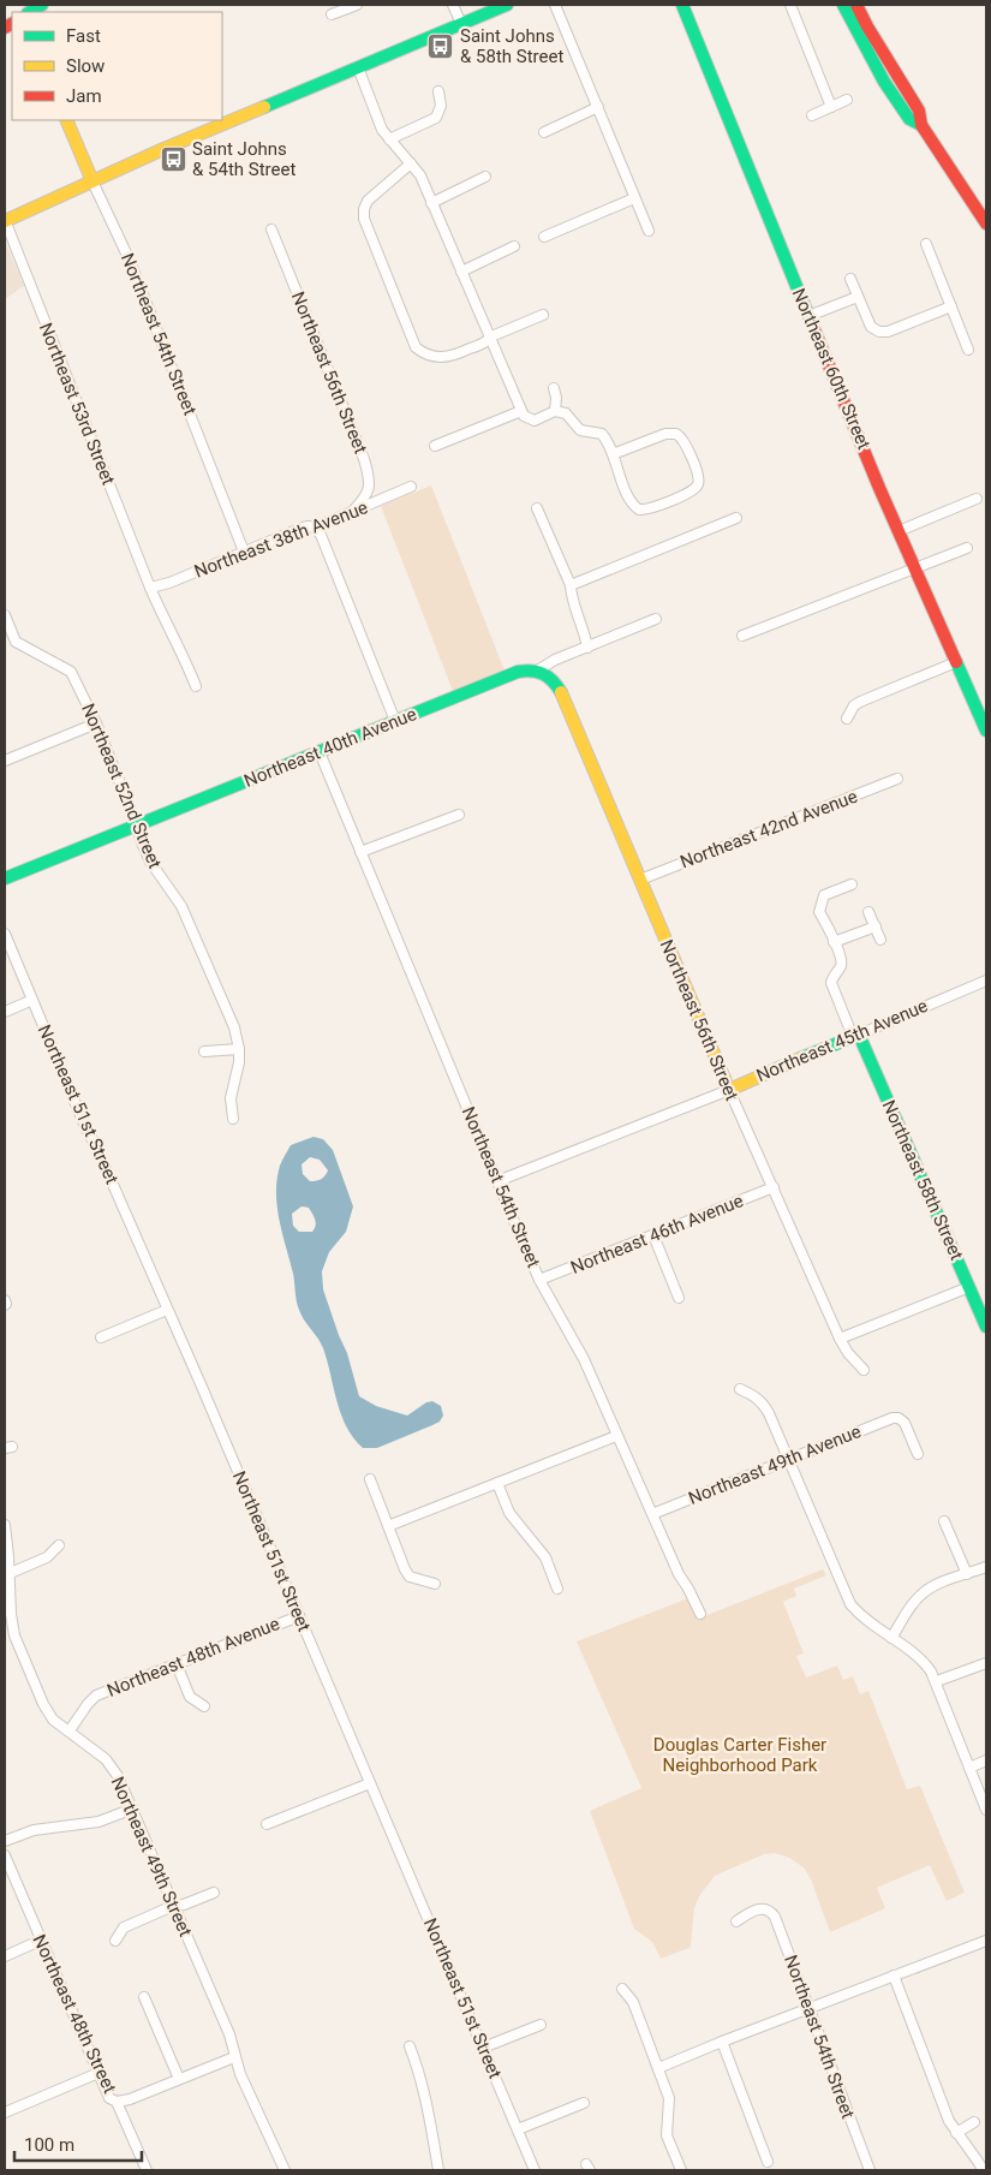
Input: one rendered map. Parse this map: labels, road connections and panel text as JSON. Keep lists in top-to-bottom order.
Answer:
{
  "streets": {
    "street": [
      "Northeast 54th Street",
      "Northeast 60th Street",
      "Northeast 56th Street",
      "Northeast 53rd Street",
      "Northeast 38th Avenue",
      "Northeast 40th Avenue",
      "Northeast 52nd Street",
      "Northeast 42nd Avenue",
      "Northeast 45th Avenue",
      "Northeast 51st Street",
      "Northeast 58th Street",
      "Northeast 46th Avenue",
      "Northeast 49th Avenue",
      "Northeast 48th Avenue",
      "Northeast 49th Street",
      "Northeast 48th Street"
    ]
  },
  "crossings": [
    ["Northeast 54th Street", "Northeast 38th Avenue"],
    ["Northeast 54th Street", "Northeast 40th Avenue"],
    ["Northeast 54th Street", "Northeast 45th Avenue"],
    ["Northeast 54th Street", "Northeast 46th Avenue"],
    ["Northeast 54th Street", "Northeast 49th Avenue"],
    ["Northeast 56th Street", "Northeast 38th Avenue"],
    ["Northeast 56th Street", "Northeast 40th Avenue"],
    ["Northeast 56th Street", "Northeast 42nd Avenue"],
    ["Northeast 56th Street", "Northeast 45th Avenue"],
    ["Northeast 56th Street", "Northeast 46th Avenue"],
    ["Northeast 53rd Street", "Northeast 38th Avenue"],
    ["Northeast 40th Avenue", "Northeast 52nd Street"],
    ["Northeast 45th Avenue", "Northeast 58th Street"],
    ["Northeast 51st Street", "Northeast 48th Avenue"],
    ["Northeast 48th Avenue", "Northeast 49th Street"]
  ],
  "parks": ["Douglas Carter Fisher Neighborhood Park"],
  "places": {
    "bus stop": ["Saint Johns & 58th Street", "Saint Johns & 54th Street"]
  },
  "legend": ["Fast", "Slow", "Jam"],
  "scale_bar": "100 m"
}
